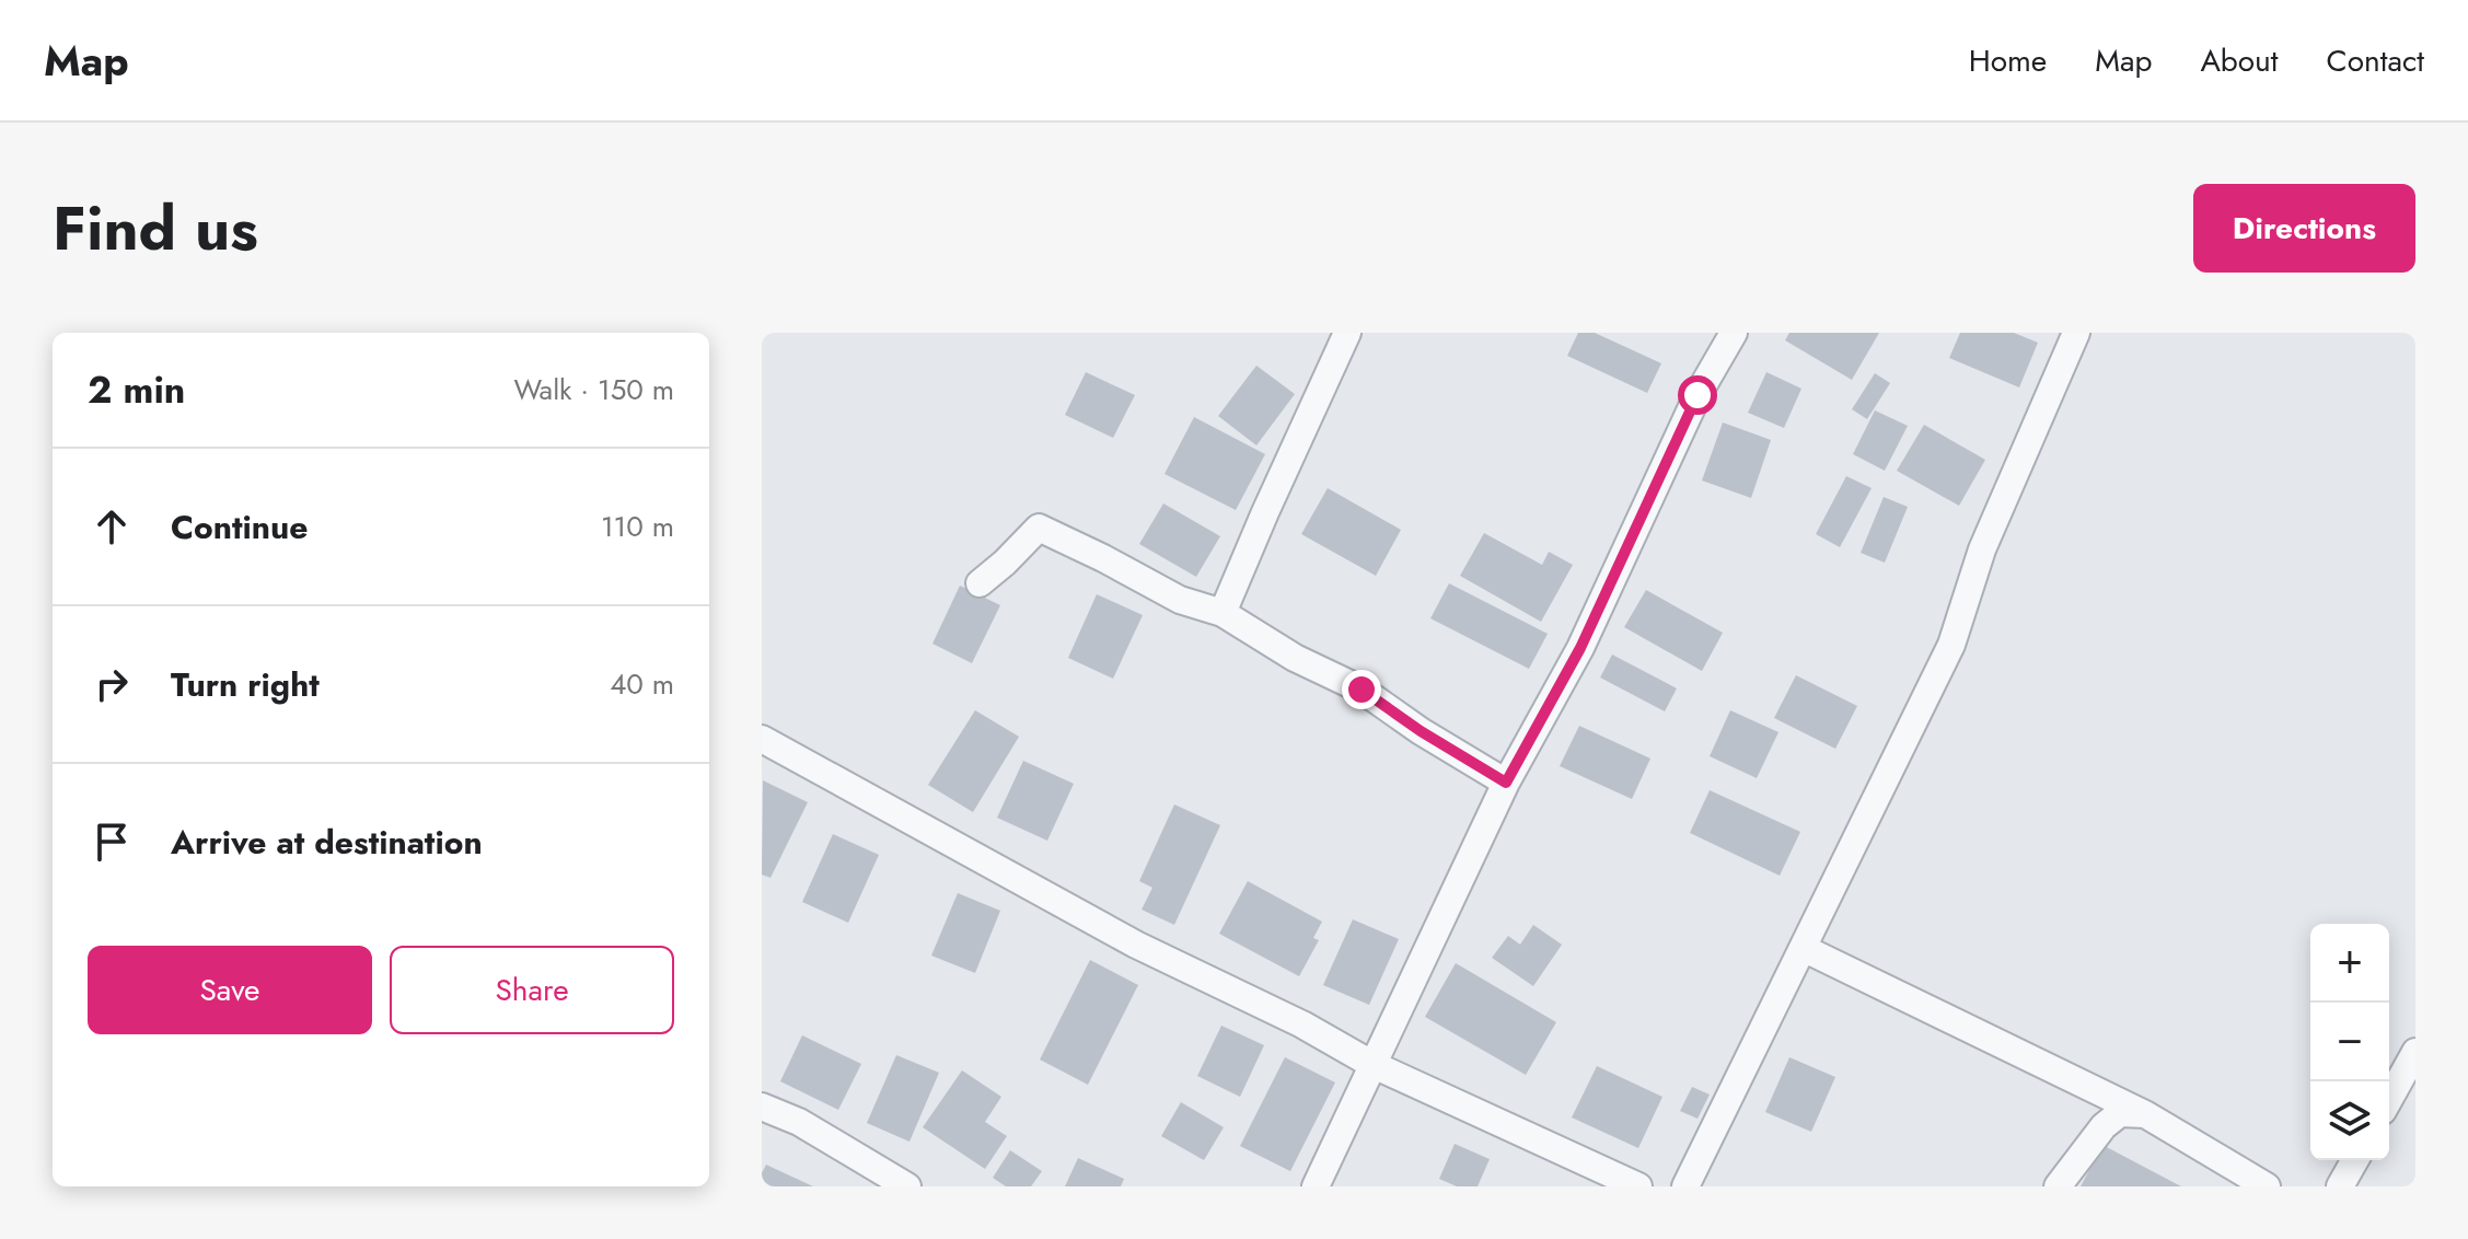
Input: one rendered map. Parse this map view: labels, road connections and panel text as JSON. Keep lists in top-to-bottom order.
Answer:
{
  "page": {
    "header": "Map",
    "nav": [
      "Home",
      "Map",
      "About",
      "Contact"
    ],
    "title": "Find us",
    "buttons": [
      "Directions",
      ["Save", "Share"]
    ],
    "heading": ["2 min", "Walk · 150 m"],
    "list": [
      ["Continue", "110 m"],
      ["Turn right", "40 m"],
      "Arrive at destination"
    ],
    "map_buttons": ["+", "−"]
  }
}
